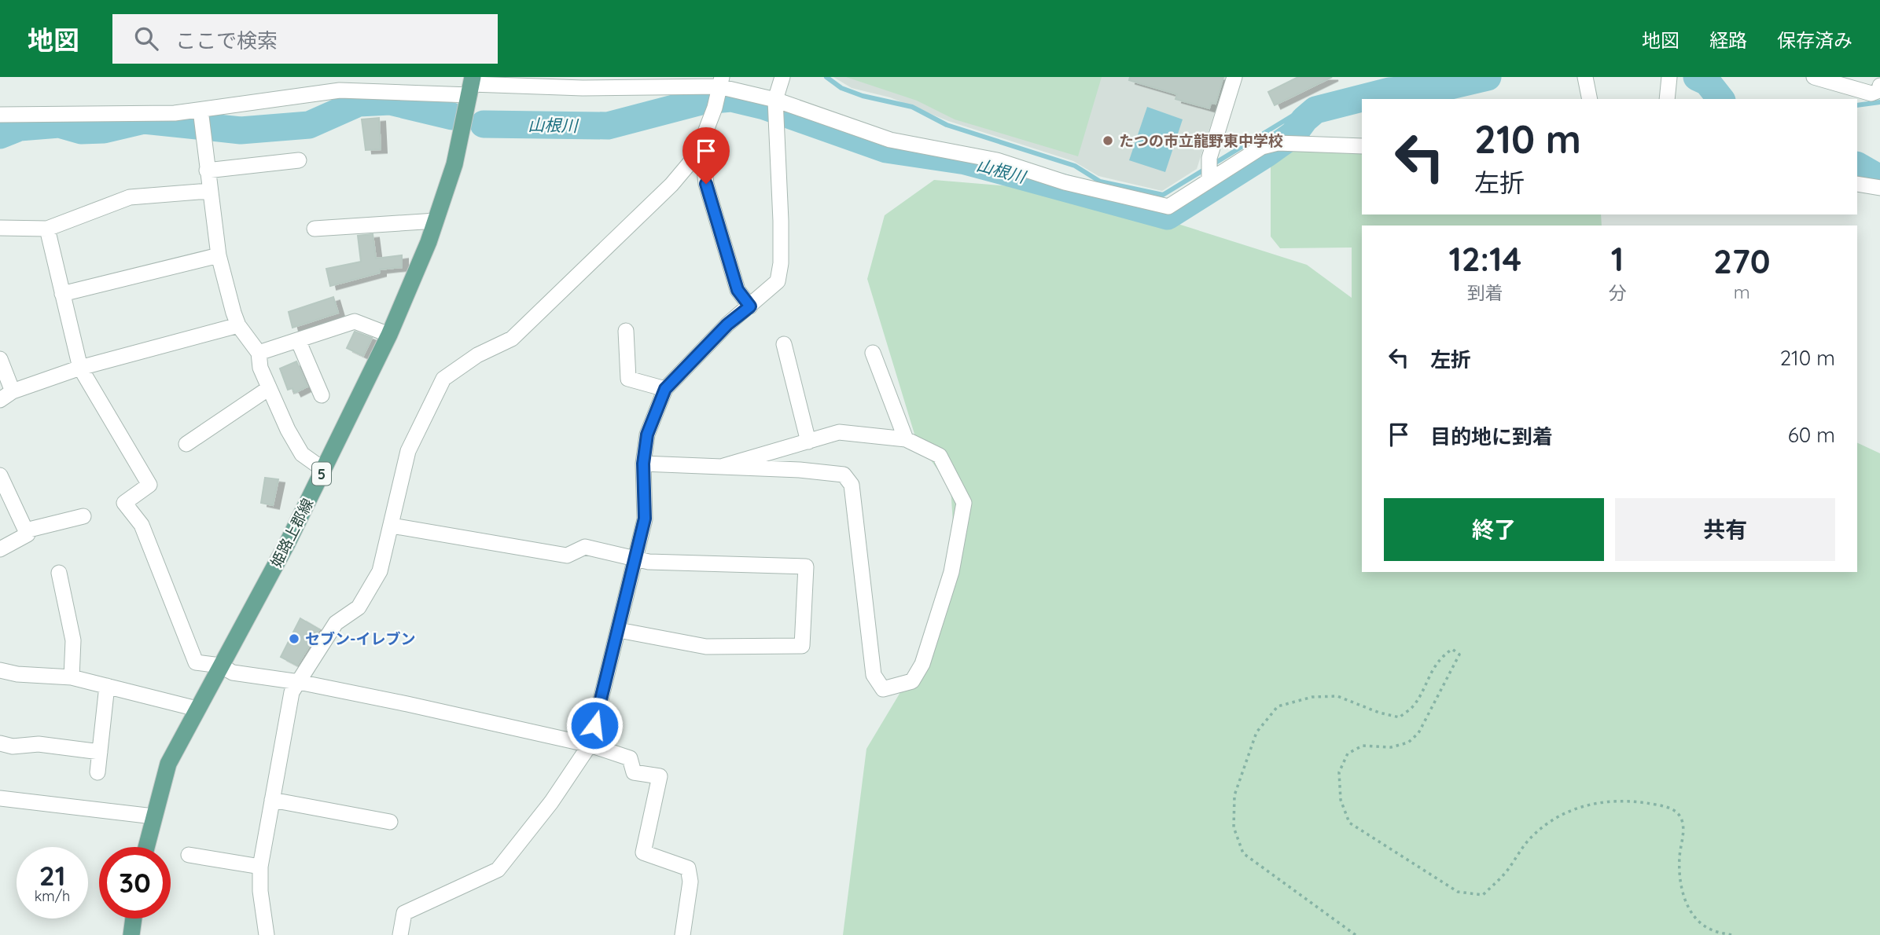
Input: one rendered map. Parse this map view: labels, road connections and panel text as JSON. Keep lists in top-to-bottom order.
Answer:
{
  "streets": {
    "main road": ["5", "姫路上郡線"]
  },
  "water": ["山根川"],
  "places": ["たつの市立龍野東中学校", "セブン-イレブン"],
  "page": {
    "header": "地図",
    "search": "ここで検索",
    "nav": ["地図", "経路", "保存済み"],
    "turn": ["210 m", "左折"],
    "eta": [
      "12:14",
      "到着",
      "1",
      "分",
      "270",
      "m"
    ],
    "list": [
      {
        "name": "左折",
        "value": "210 m"
      },
      {
        "name": "目的地に到着",
        "value": "60 m"
      }
    ],
    "buttons": ["終了", "共有"],
    "speed": "21 km/h",
    "limit": "30"
  }
}
